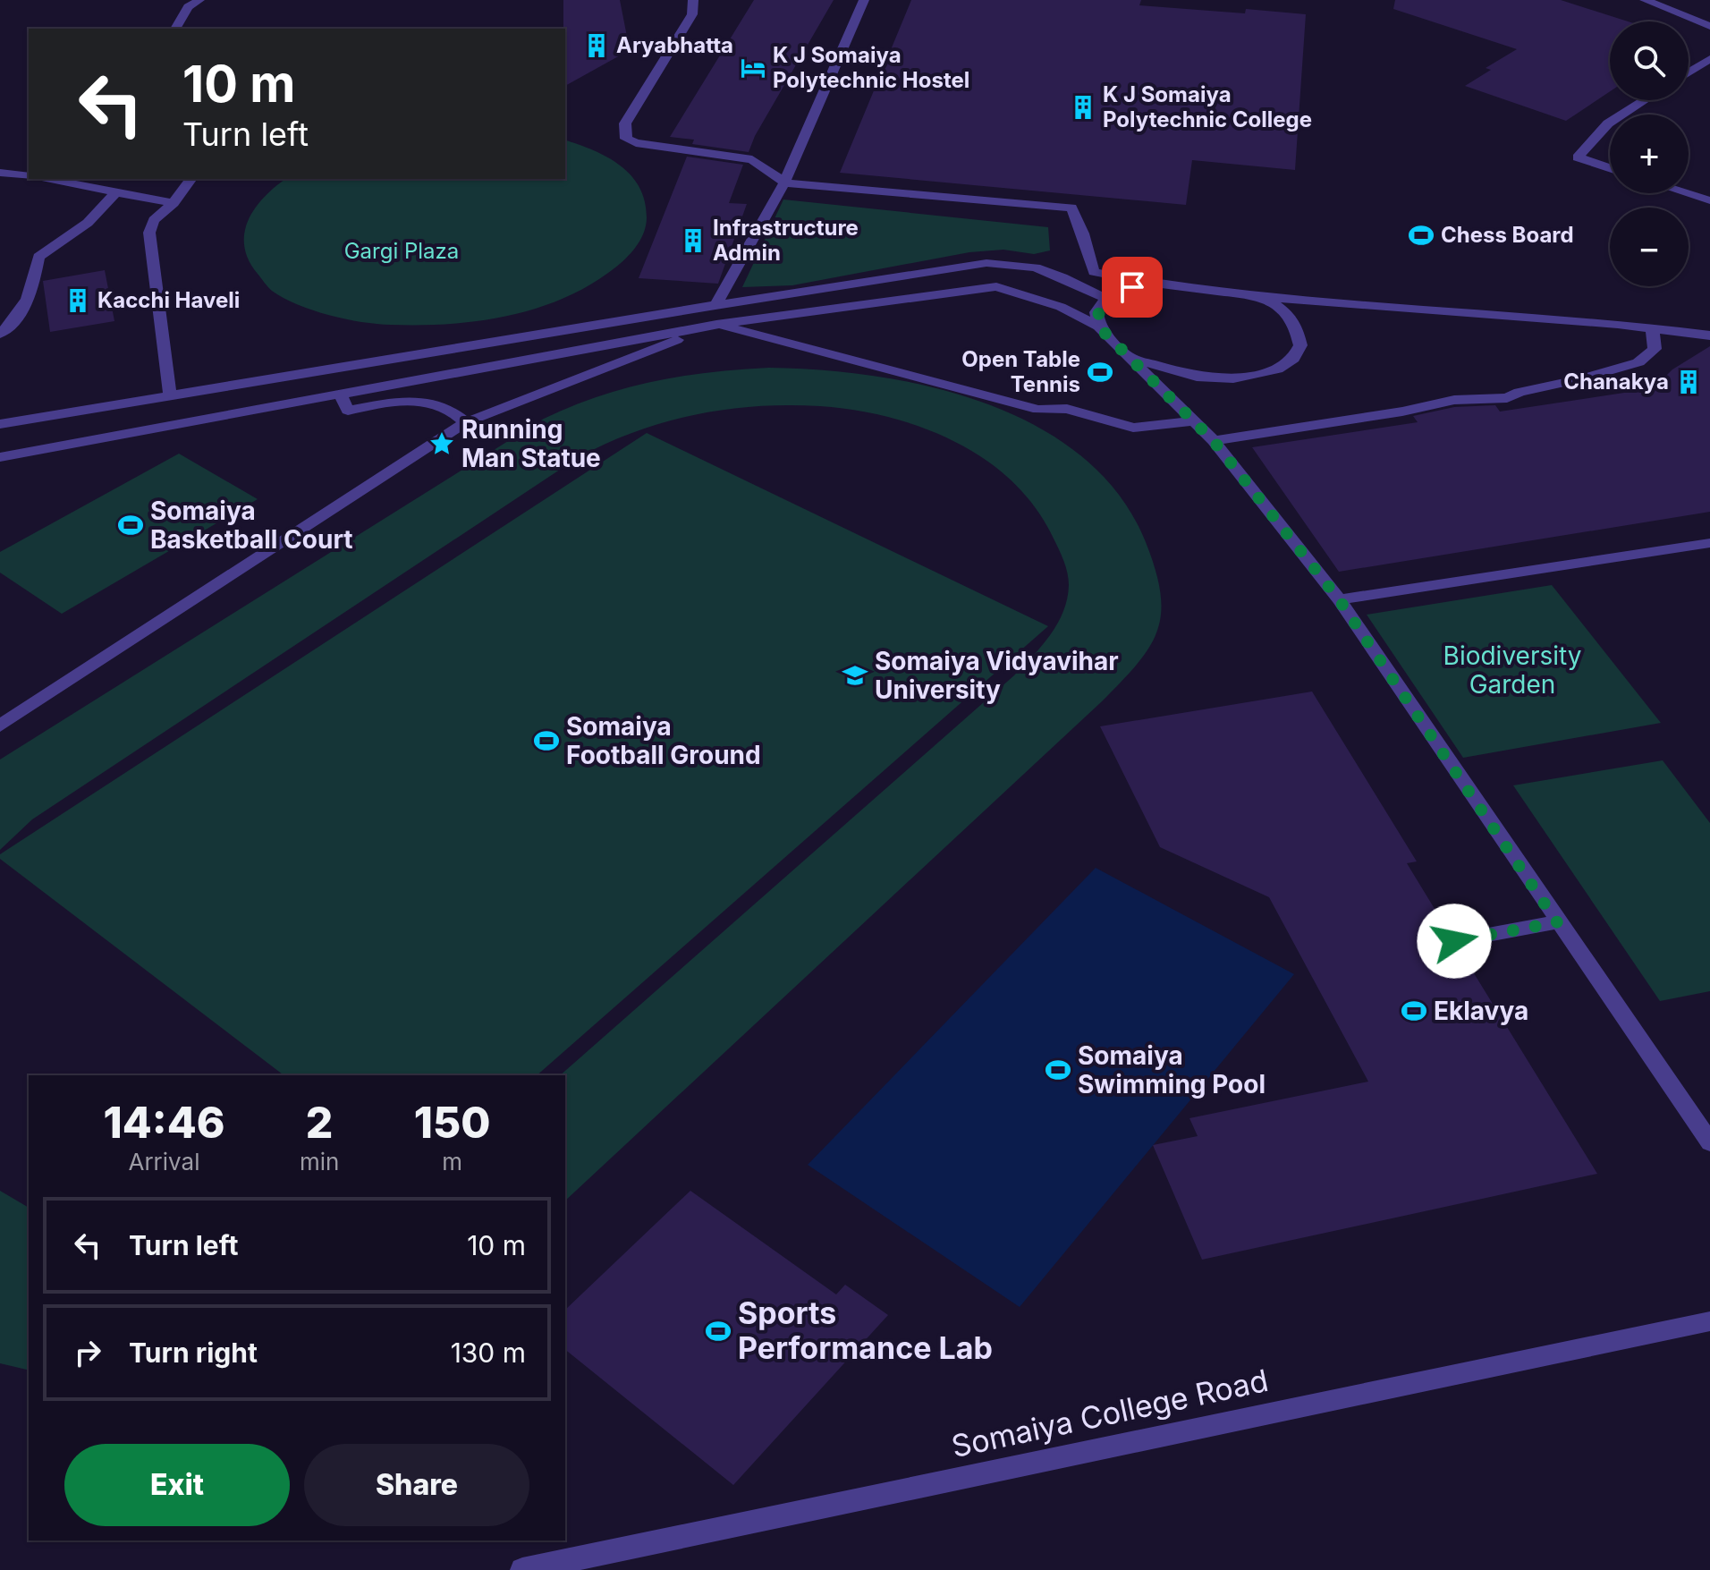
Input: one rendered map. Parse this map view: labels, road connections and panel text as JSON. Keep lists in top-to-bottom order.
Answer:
{
  "streets": {
    "street": ["Somaiya College Road"]
  },
  "parks": ["Gargi Plaza", "Biodiversity Garden"],
  "places": {
    "building": [
      "Aryabhatta",
      "K J Somaiya Polytechnic College",
      "Infrastructure Admin",
      "Kacchi Haveli",
      "Chanakya"
    ],
    "hotel": ["K J Somaiya Polytechnic Hostel"],
    "sports": [
      "Chess Board",
      "Open Table Tennis",
      "Somaiya Basketball Court",
      "Somaiya Football Ground",
      "Eklavya",
      "Somaiya Swimming Pool",
      "Sports Performance Lab"
    ],
    "place": ["Running Man Statue"],
    "school or university": ["Somaiya Vidyavihar University"]
  },
  "page": {
    "map_buttons": ["+", "−"],
    "turn": ["10 m", "Turn left"],
    "eta": [
      "14:46",
      "Arrival",
      "2",
      "min",
      "150",
      "m"
    ],
    "list": [
      {
        "name": "Turn left",
        "value": "10 m"
      },
      {
        "name": "Turn right",
        "value": "130 m"
      }
    ],
    "buttons": ["Exit", "Share"]
  }
}
